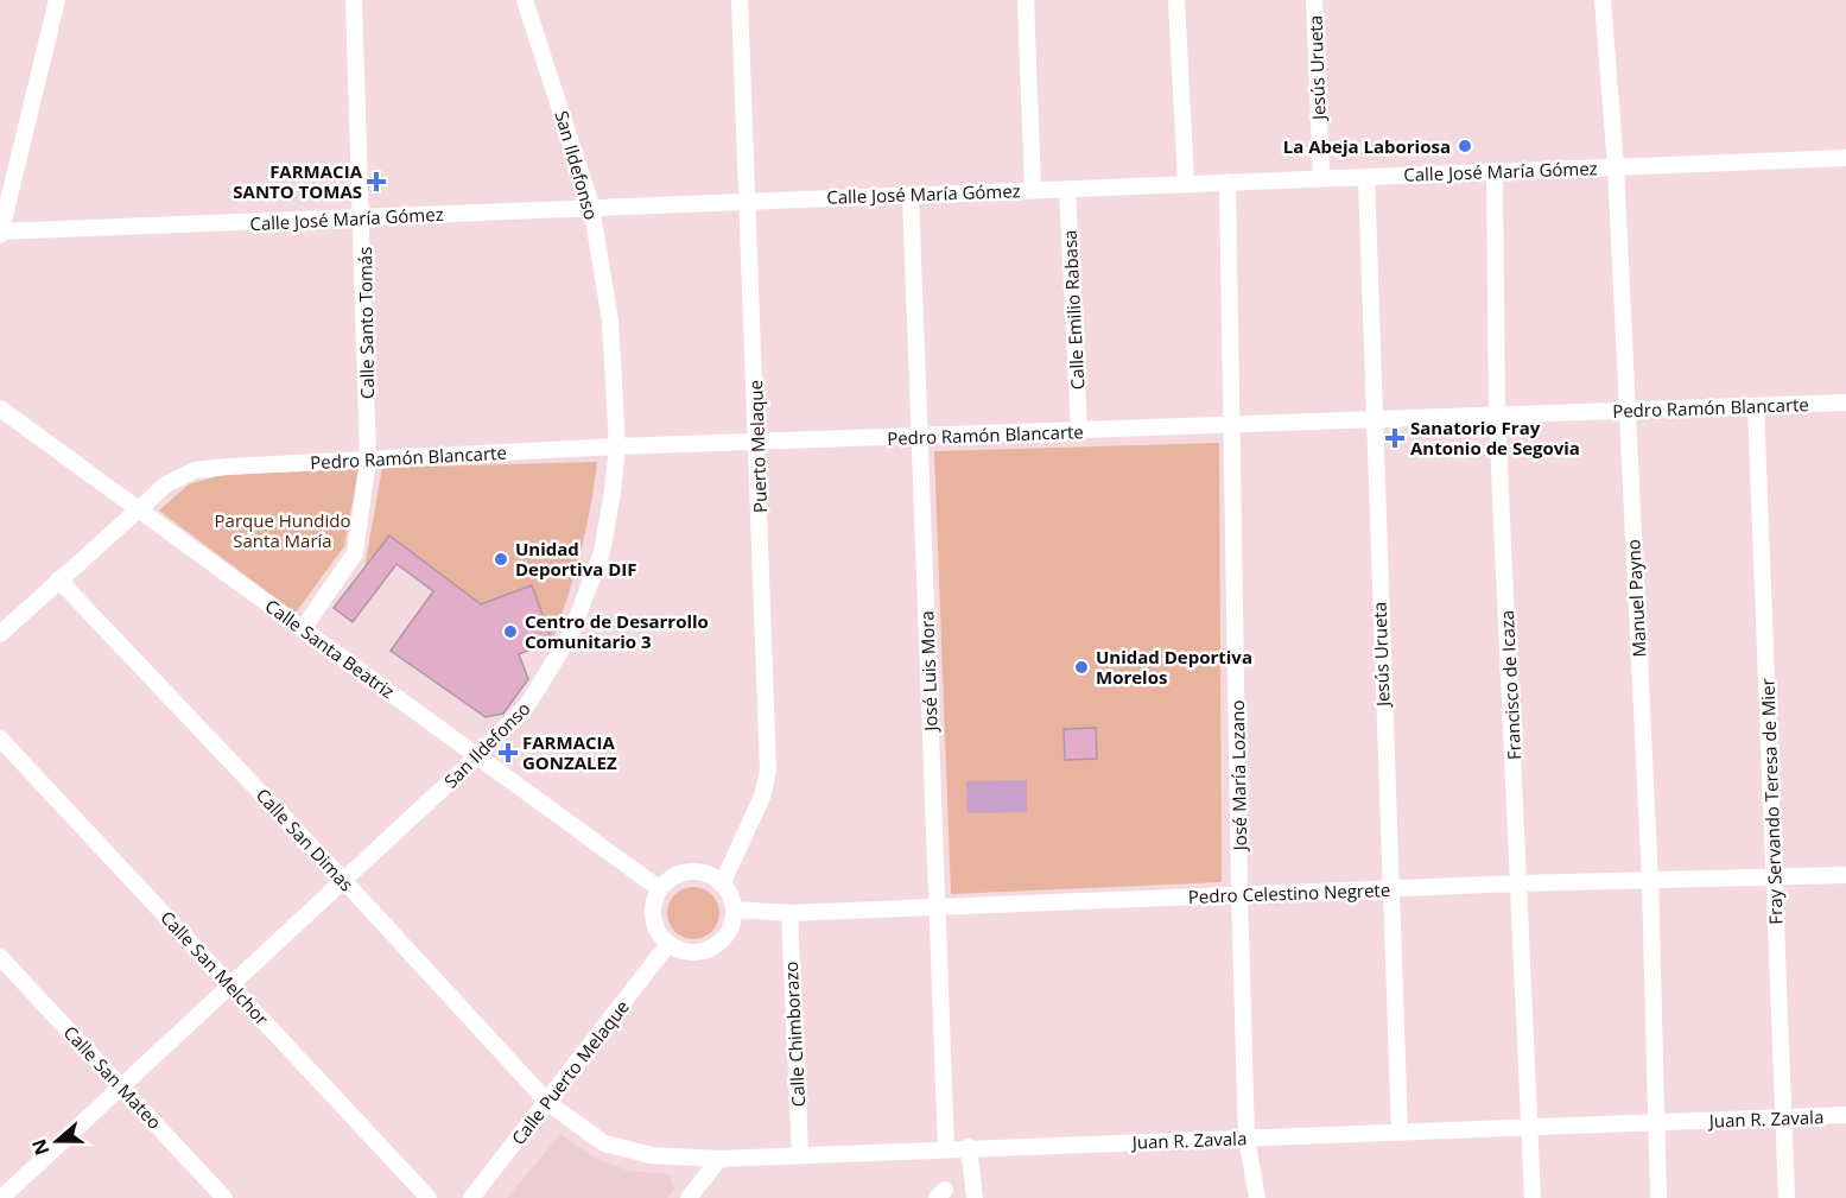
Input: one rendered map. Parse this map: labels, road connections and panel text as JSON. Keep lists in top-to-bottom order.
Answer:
{
  "streets": {
    "street": [
      "Jesús Urueta",
      "San Ildefonso",
      "Calle José María Gómez",
      "Calle Emilio Rabasa",
      "Calle Santo Tomás",
      "Pedro Ramón Blancarte",
      "Puerto Melaque",
      "Manuel Payno",
      "Calle Santa Beatriz",
      "José Luis Mora",
      "Francisco de Icaza",
      "José María Lozano",
      "Fray Servando Teresa de Mier",
      "Calle San Dimas",
      "Pedro Celestino Negrete",
      "Calle San Melchor",
      "Calle Chimborazo",
      "Calle Puerto Melaque",
      "Calle San Mateo",
      "Juan R. Zavala"
    ]
  },
  "crossings": [
    ["Jesús Urueta", "Calle José María Gómez"],
    ["Jesús Urueta", "Pedro Ramón Blancarte"],
    ["Jesús Urueta", "Pedro Celestino Negrete"],
    ["Jesús Urueta", "Juan R. Zavala"],
    ["San Ildefonso", "Calle José María Gómez"],
    ["San Ildefonso", "Pedro Ramón Blancarte"],
    ["San Ildefonso", "Calle Santa Beatriz"],
    ["San Ildefonso", "Calle San Dimas"],
    ["San Ildefonso", "Calle San Melchor"],
    ["San Ildefonso", "Calle San Mateo"],
    ["Calle José María Gómez", "Calle Emilio Rabasa"],
    ["Calle José María Gómez", "Calle Santo Tomás"],
    ["Calle José María Gómez", "Puerto Melaque"],
    ["Calle José María Gómez", "Manuel Payno"],
    ["Calle José María Gómez", "José Luis Mora"],
    ["Calle José María Gómez", "Francisco de Icaza"],
    ["Calle José María Gómez", "José María Lozano"],
    ["Calle Emilio Rabasa", "Pedro Ramón Blancarte"],
    ["Calle Santo Tomás", "Pedro Ramón Blancarte"],
    ["Calle Santo Tomás", "Calle Santa Beatriz"],
    ["Pedro Ramón Blancarte", "Puerto Melaque"],
    ["Pedro Ramón Blancarte", "Manuel Payno"],
    ["Pedro Ramón Blancarte", "Calle Santa Beatriz"],
    ["Pedro Ramón Blancarte", "José Luis Mora"],
    ["Pedro Ramón Blancarte", "Francisco de Icaza"],
    ["Pedro Ramón Blancarte", "José María Lozano"],
    ["Pedro Ramón Blancarte", "Fray Servando Teresa de Mier"],
    ["Pedro Ramón Blancarte", "Calle San Dimas"],
    ["Puerto Melaque", "Calle Santa Beatriz"],
    ["Puerto Melaque", "Pedro Celestino Negrete"],
    ["Puerto Melaque", "Calle Puerto Melaque"],
    ["Manuel Payno", "Pedro Celestino Negrete"],
    ["Manuel Payno", "Juan R. Zavala"],
    ["Calle Santa Beatriz", "Pedro Celestino Negrete"],
    ["Calle Santa Beatriz", "Calle Puerto Melaque"],
    ["José Luis Mora", "Pedro Celestino Negrete"],
    ["José Luis Mora", "Juan R. Zavala"],
    ["Francisco de Icaza", "Pedro Celestino Negrete"],
    ["Francisco de Icaza", "Juan R. Zavala"],
    ["José María Lozano", "Pedro Celestino Negrete"],
    ["José María Lozano", "Juan R. Zavala"],
    ["Fray Servando Teresa de Mier", "Pedro Celestino Negrete"],
    ["Fray Servando Teresa de Mier", "Juan R. Zavala"],
    ["Calle San Dimas", "Calle Puerto Melaque"],
    ["Calle San Dimas", "Juan R. Zavala"],
    ["Pedro Celestino Negrete", "Calle Chimborazo"],
    ["Pedro Celestino Negrete", "Calle Puerto Melaque"],
    ["Calle Chimborazo", "Juan R. Zavala"],
    ["Calle Puerto Melaque", "Juan R. Zavala"]
  ],
  "parks": ["Parque Hundido Santa María"],
  "places": {
    "other": [
      "La Abeja Laboriosa",
      "Unidad Deportiva DIF",
      "Centro de Desarrollo Comunitario 3",
      "Unidad Deportiva Morelos"
    ],
    "health": ["FARMACIA SANTO TOMAS", "Sanatorio Fray Antonio de Segovia", "FARMACIA GONZALEZ"]
  },
  "north": "left"
}
